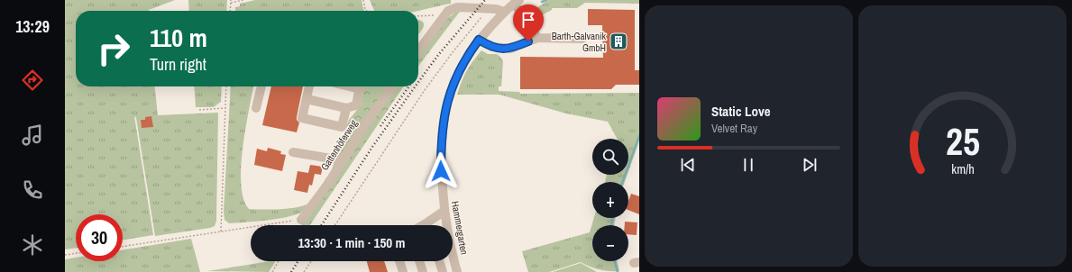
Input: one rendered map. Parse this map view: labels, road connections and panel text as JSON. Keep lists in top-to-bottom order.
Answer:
{
  "streets": {
    "street": ["Gattenhöferweg", "Hammergarten"]
  },
  "places": {
    "building": ["Barth-Galvanik GmbH"]
  },
  "page": {
    "tabs": "13:29",
    "turn": ["110 m", "Turn right"],
    "song": ["Static Love", "Velvet Ray"],
    "map_buttons": ["+", "−"],
    "limit": "30",
    "trip": "13:30 · 1 min · 150 m",
    "gauge": ["25", "km/h"]
  }
}
